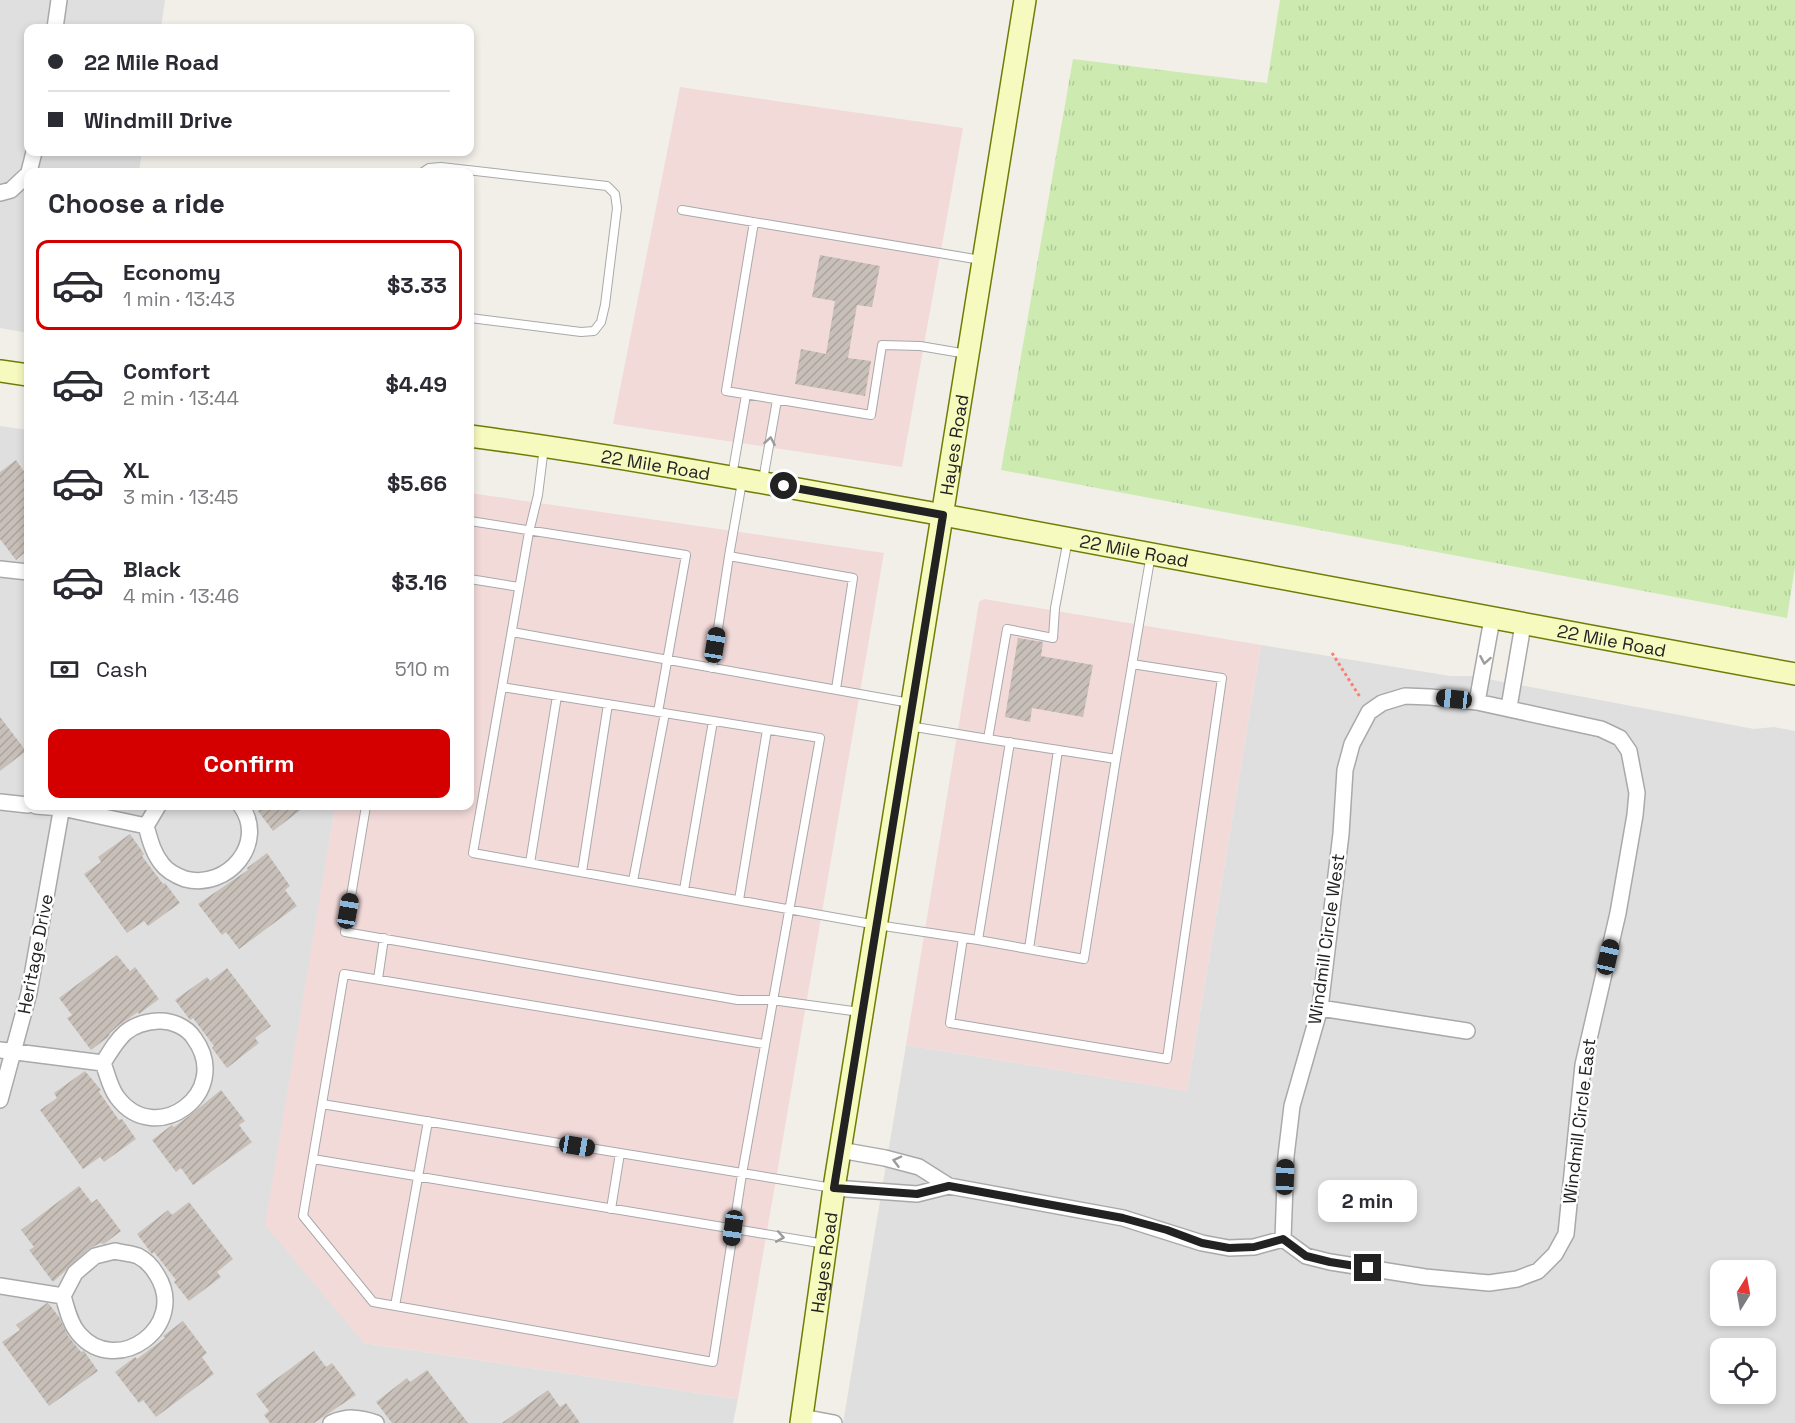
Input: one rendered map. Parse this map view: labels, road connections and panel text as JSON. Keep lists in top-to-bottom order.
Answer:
{
  "streets": {
    "main road": ["Hayes Road", "22 Mile Road"],
    "street": ["Windmill Circle West", "Heritage Drive", "Windmill Circle East"]
  },
  "crossings": [
    ["Hayes Road", "22 Mile Road"],
    ["Windmill Circle West", "Windmill Circle East"]
  ],
  "north": "top",
  "page": {
    "banner": ["22 Mile Road", "Windmill Drive"],
    "heading": "Choose a ride",
    "list": [
      {
        "name": "Economy",
        "note": "1 min · 13:43",
        "value": "$3.33"
      },
      {
        "name": "Comfort",
        "note": "2 min · 13:44",
        "value": "$4.49"
      },
      {
        "name": "XL",
        "note": "3 min · 13:45",
        "value": "$5.66"
      },
      {
        "name": "Black",
        "note": "4 min · 13:46",
        "value": "$3.16"
      }
    ],
    "pay": ["Cash", "510 m"],
    "buttons": "Confirm",
    "bubble": "2 min"
  }
}
